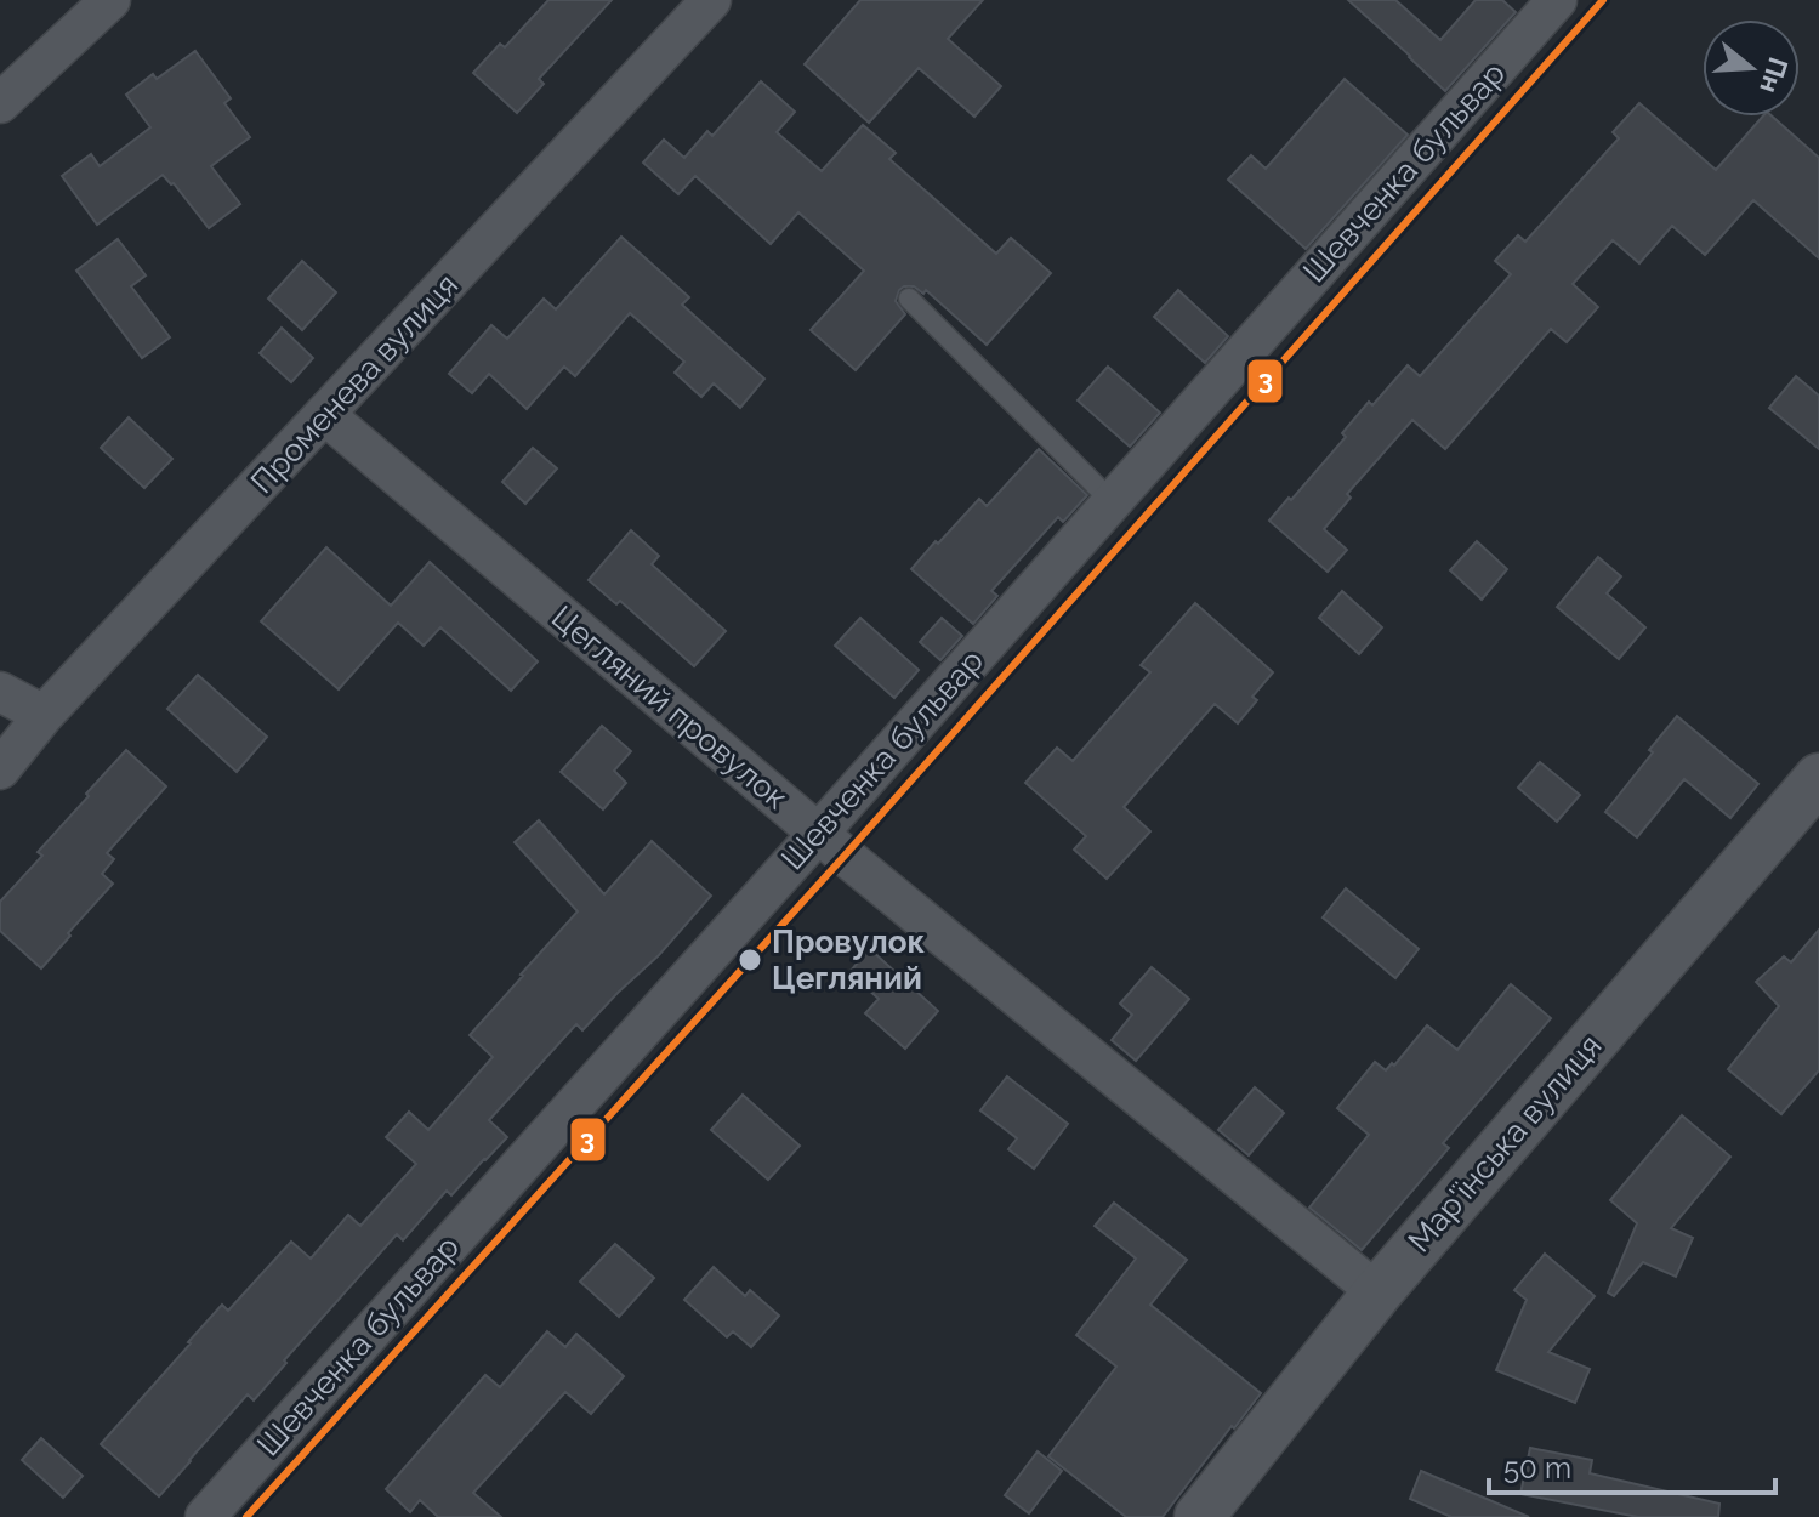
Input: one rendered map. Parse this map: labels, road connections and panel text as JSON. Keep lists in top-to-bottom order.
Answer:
{
  "streets": {
    "street": [
      "Шевченка бульвар",
      "Променева вулиця",
      "Цегляний провулок",
      "Мар'їнська вулиця"
    ]
  },
  "crossings": [
    ["Шевченка бульвар", "Цегляний провулок"],
    ["Променева вулиця", "Цегляний провулок"],
    ["Цегляний провулок", "Мар'їнська вулиця"]
  ],
  "places": ["Провулок Цегляний"],
  "lines": ["transit line 3"],
  "scale_bar": "50 m",
  "north": "right"
}
